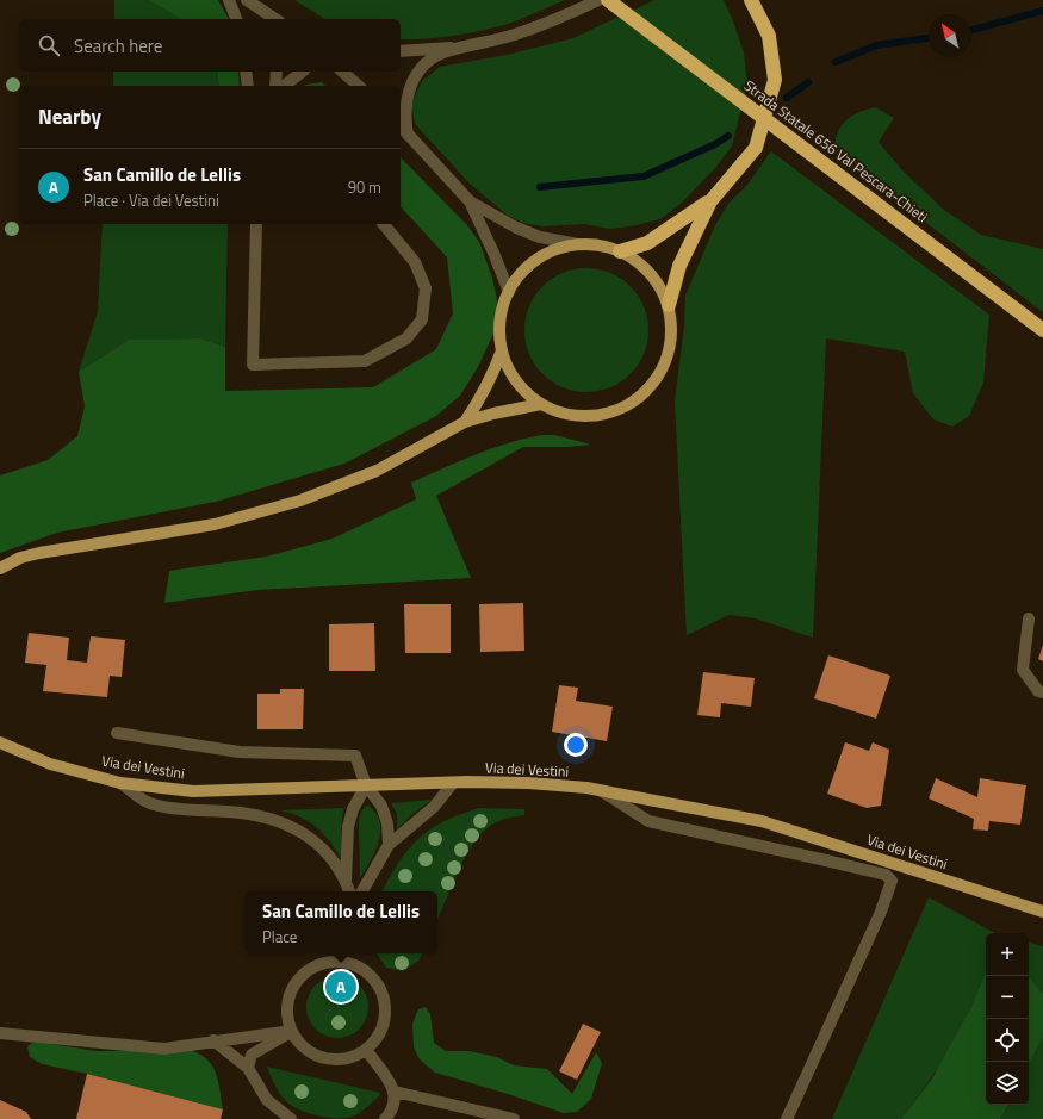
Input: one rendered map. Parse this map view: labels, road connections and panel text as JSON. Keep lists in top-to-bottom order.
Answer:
{
  "streets": {
    "highway": ["Strada Statale 656 Val Pescara-Chieti"],
    "main road": ["Via dei Vestini"]
  },
  "north": "top left",
  "page": {
    "search": "Search here",
    "heading": "Nearby",
    "list": [
      {
        "mark": "A",
        "name": "San Camillo de Lellis",
        "note": "Place · Via dei Vestini",
        "value": "90 m"
      }
    ],
    "popup": ["San Camillo de Lellis", "Place"],
    "map_buttons": ["+", "−"],
    "pins": "A"
  }
}
